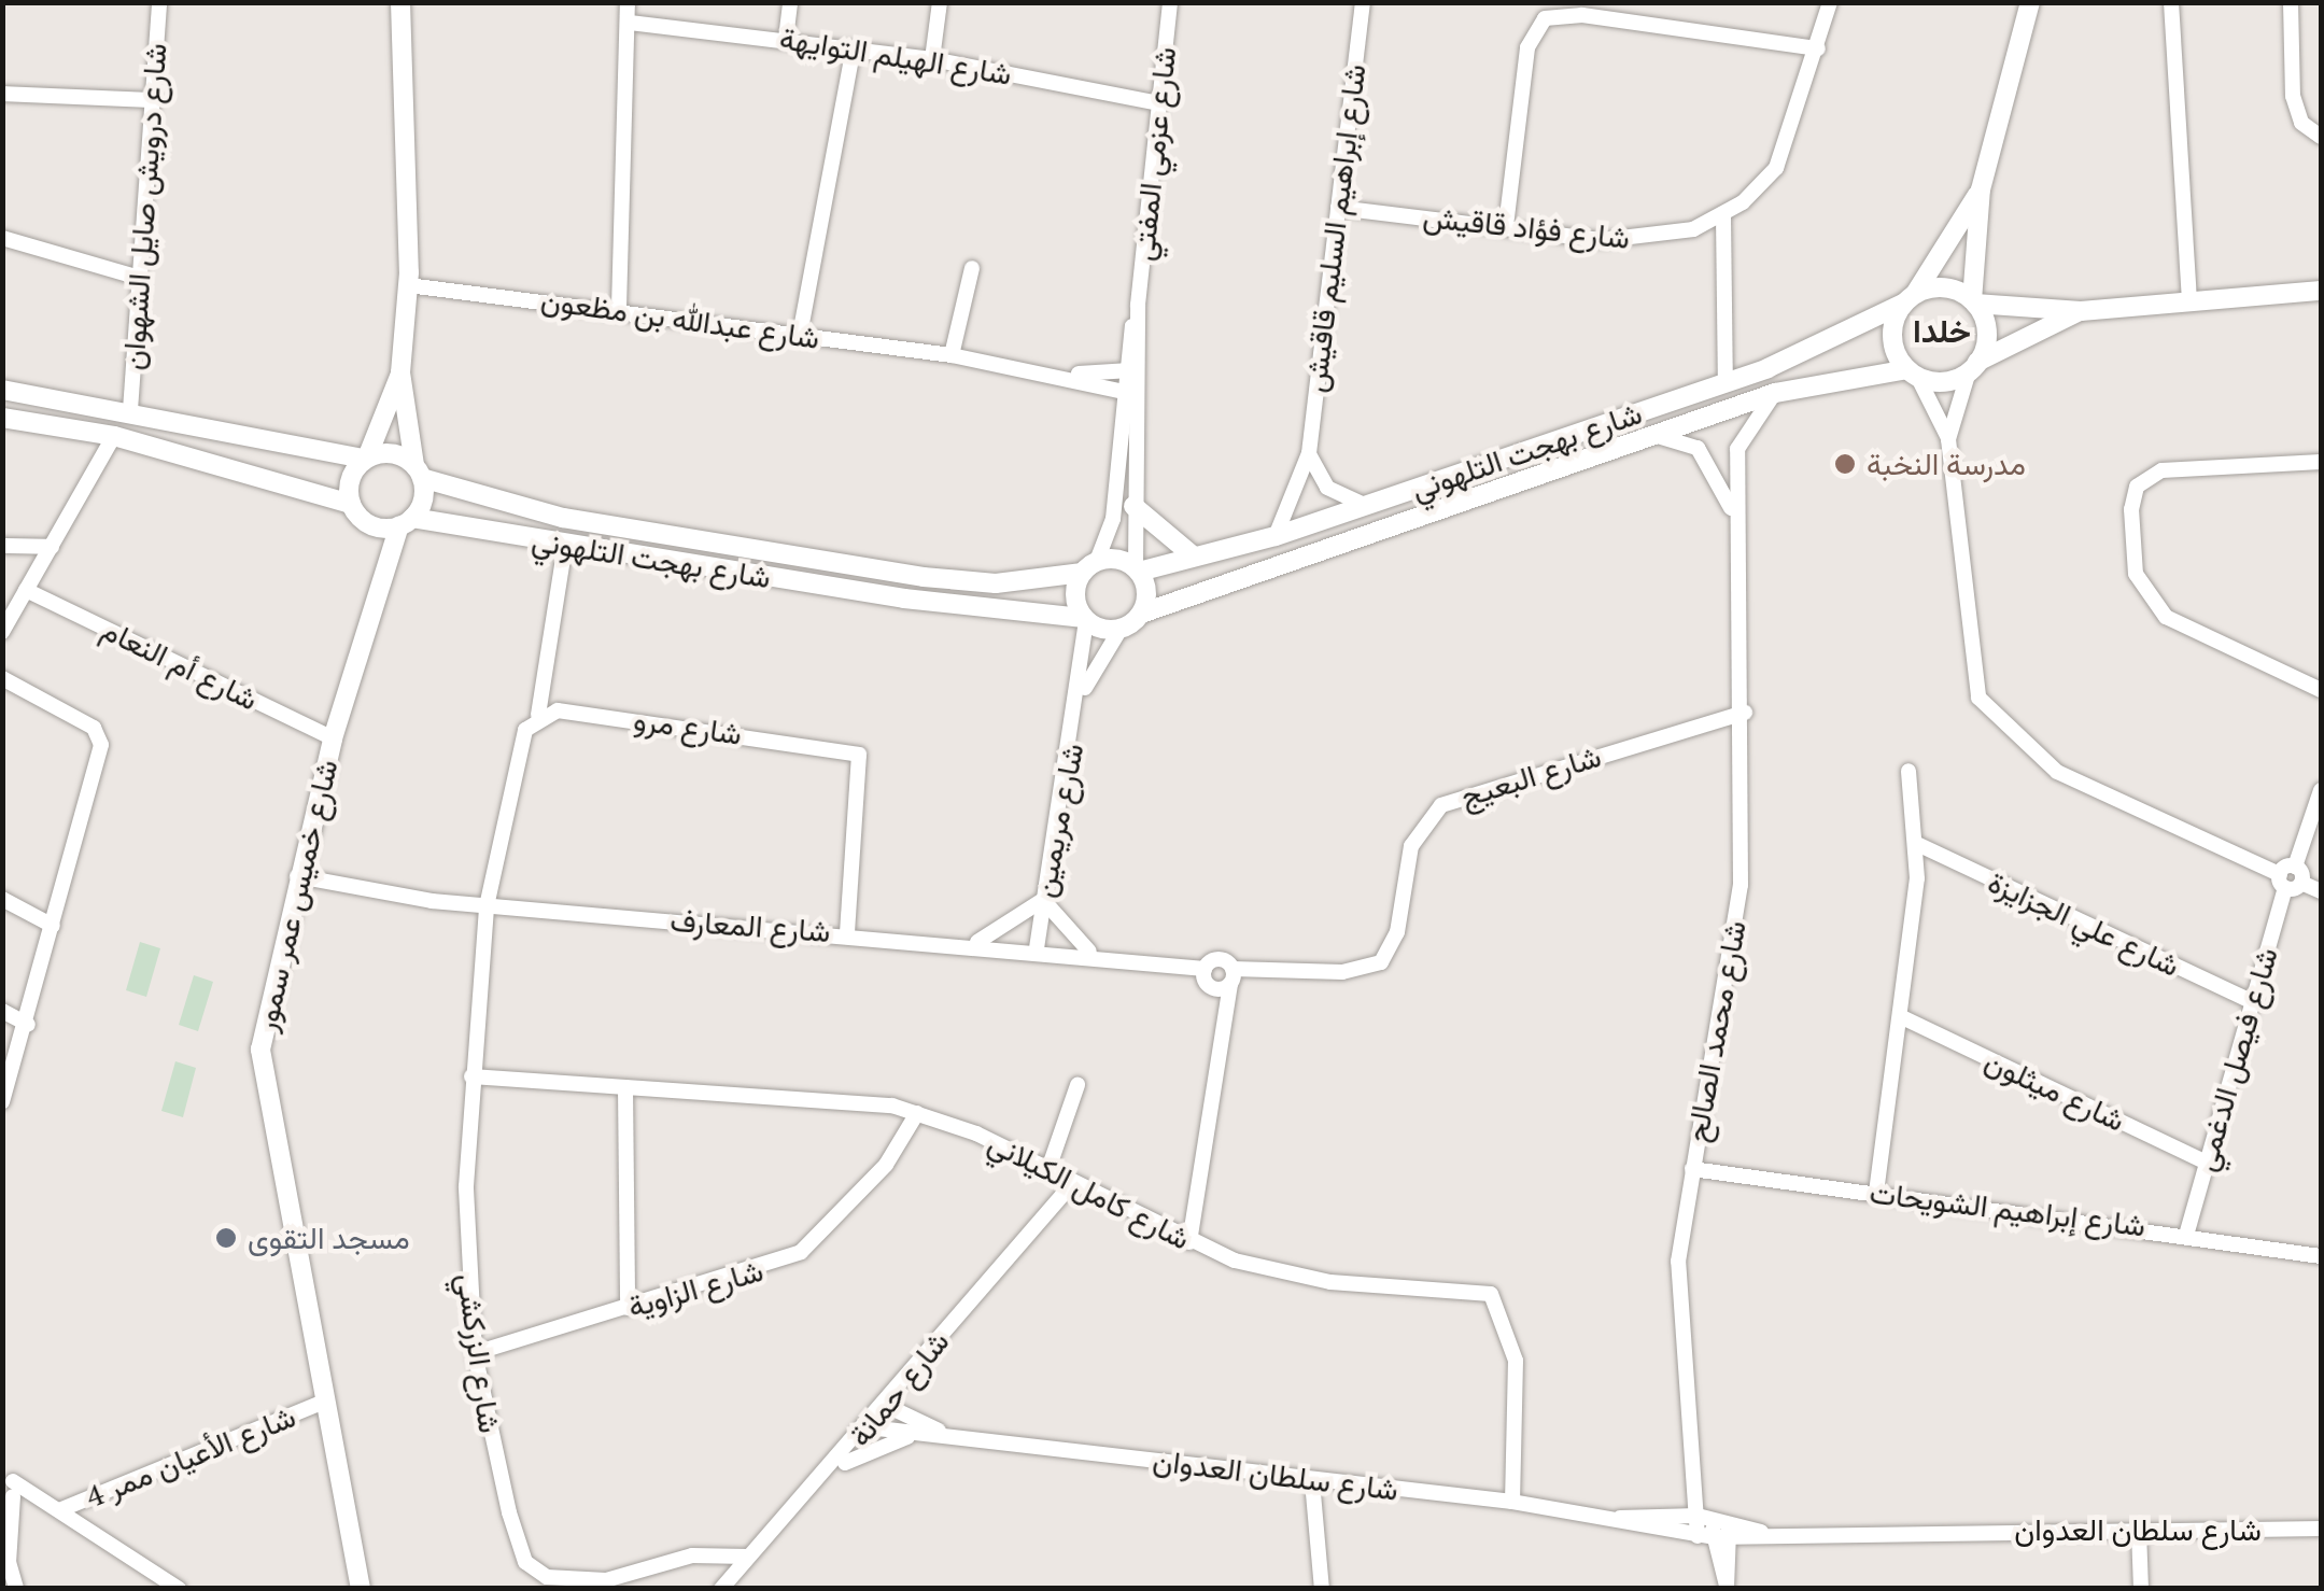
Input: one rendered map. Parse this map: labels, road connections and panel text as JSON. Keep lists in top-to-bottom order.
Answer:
{
  "streets": {
    "street": [
      "شارع الهيلم التوايهة",
      "شارع عزمي المفتي",
      "شارع درويش صايل الشهوان",
      "شارع فؤاد قاقيش",
      "شارع إبراهيم السليم قاقيش",
      "شارع عبدالله بن مظعون",
      "شارع بهجت التلهوني",
      "شارع أم النعام",
      "شارع مرو",
      "شارع البعيج",
      "شارع مريمين",
      "شارع خميس عمر سمور",
      "شارع علي الجزايزة",
      "شارع المعارف",
      "شارع محمد الصالح",
      "شارع فيصل الدغمي",
      "شارع ميثلون",
      "شارع كامل الكيلاني",
      "شارع إبراهيم الشويحات",
      "شارع الزاوية",
      "شارع الزركشي",
      "شارع حمانة",
      "شارع الأعيان ممر 4",
      "شارع سلطان العدوان"
    ]
  },
  "crossings": [
    ["شارع الهيلم التوايهة", "شارع عزمي المفتي"],
    ["شارع عزمي المفتي", "شارع عبدالله بن مظعون"],
    ["شارع عزمي المفتي", "شارع بهجت التلهوني"],
    ["شارع عزمي المفتي", "شارع مريمين"],
    ["شارع فؤاد قاقيش", "شارع إبراهيم السليم قاقيش"],
    ["شارع إبراهيم السليم قاقيش", "شارع بهجت التلهوني"],
    ["شارع بهجت التلهوني", "شارع مريمين"],
    ["شارع بهجت التلهوني", "شارع خميس عمر سمور"],
    ["شارع بهجت التلهوني", "شارع محمد الصالح"],
    ["شارع أم النعام", "شارع خميس عمر سمور"],
    ["شارع مرو", "شارع المعارف"],
    ["شارع البعيج", "شارع محمد الصالح"],
    ["شارع مريمين", "شارع المعارف"],
    ["شارع خميس عمر سمور", "شارع المعارف"],
    ["شارع خميس عمر سمور", "شارع الأعيان ممر 4"],
    ["شارع علي الجزايزة", "شارع فيصل الدغمي"],
    ["شارع المعارف", "شارع الزركشي"],
    ["شارع محمد الصالح", "شارع إبراهيم الشويحات"],
    ["شارع محمد الصالح", "شارع سلطان العدوان"],
    ["شارع فيصل الدغمي", "شارع ميثلون"],
    ["شارع فيصل الدغمي", "شارع إبراهيم الشويحات"],
    ["شارع كامل الكيلاني", "شارع الزاوية"],
    ["شارع كامل الكيلاني", "شارع الزركشي"],
    ["شارع كامل الكيلاني", "شارع حمانة"],
    ["شارع كامل الكيلاني", "شارع سلطان العدوان"],
    ["شارع الزاوية", "شارع الزركشي"],
    ["شارع الزركشي", "شارع حمانة"],
    ["شارع حمانة", "شارع سلطان العدوان"]
  ],
  "districts": ["خلدا"],
  "places": ["مدرسة النخبة", "مسجد التقوى"]
}
